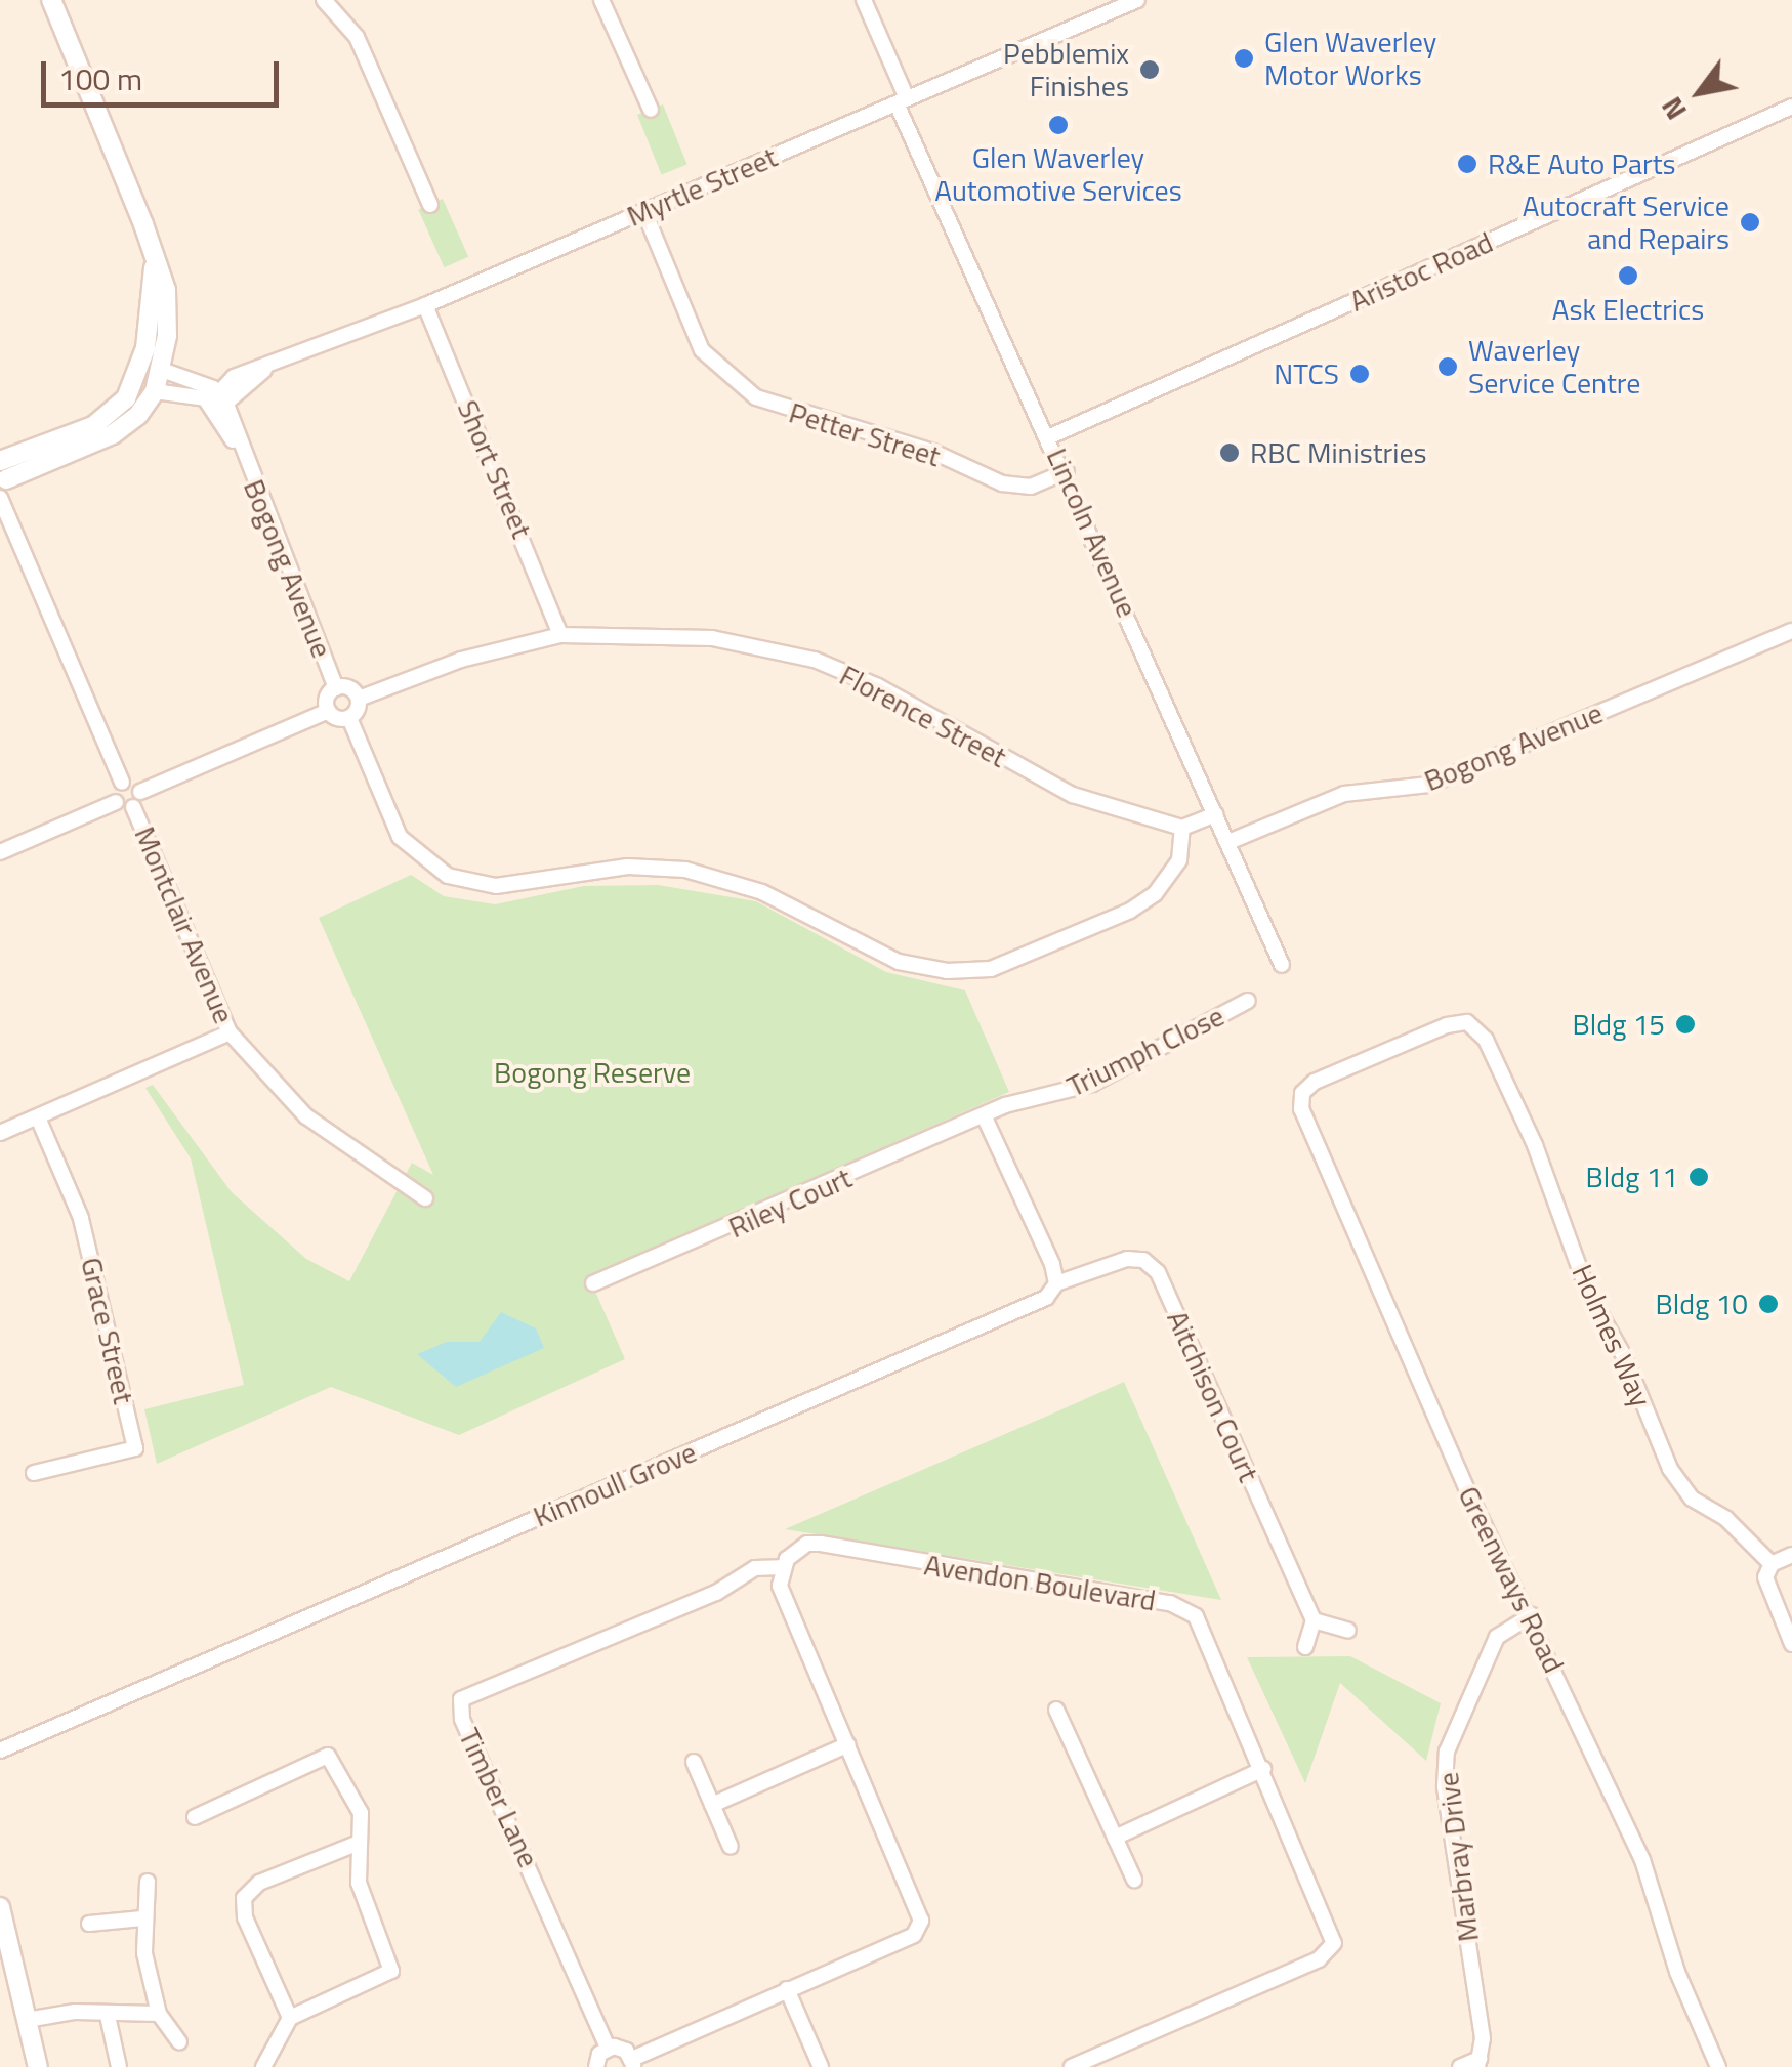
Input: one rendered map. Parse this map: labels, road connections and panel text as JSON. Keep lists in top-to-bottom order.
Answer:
{
  "streets": {
    "street": [
      "Myrtle Street",
      "Aristoc Road",
      "Petter Street",
      "Short Street",
      "Lincoln Avenue",
      "Bogong Avenue",
      "Florence Street",
      "Montclair Avenue",
      "Triumph Close",
      "Riley Court",
      "Grace Street",
      "Holmes Way",
      "Aitchison Court",
      "Kinnoull Grove",
      "Greenways Road",
      "Avendon Boulevard",
      "Timber Lane",
      "Marbray Drive"
    ]
  },
  "crossings": [
    ["Myrtle Street", "Petter Street"],
    ["Myrtle Street", "Short Street"],
    ["Myrtle Street", "Lincoln Avenue"],
    ["Myrtle Street", "Bogong Avenue"],
    ["Aristoc Road", "Lincoln Avenue"],
    ["Petter Street", "Lincoln Avenue"],
    ["Short Street", "Florence Street"],
    ["Lincoln Avenue", "Bogong Avenue"],
    ["Bogong Avenue", "Florence Street"],
    ["Triumph Close", "Riley Court"],
    ["Holmes Way", "Greenways Road"],
    ["Aitchison Court", "Kinnoull Grove"],
    ["Greenways Road", "Marbray Drive"],
    ["Avendon Boulevard", "Timber Lane"]
  ],
  "parks": ["Bogong Reserve"],
  "places": [
    "Glen Waverley Motor Works",
    "Pebblemix Finishes",
    "Glen Waverley Automotive Services",
    "R&E Auto Parts",
    "Autocraft Service and Repairs",
    "Ask Electrics",
    "Waverley Service Centre",
    "NTCS",
    "RBC Ministries",
    "Bldg 15",
    "Bldg 11",
    "Bldg 10"
  ],
  "scale_bar": "100 m",
  "north": "bottom left"
}
